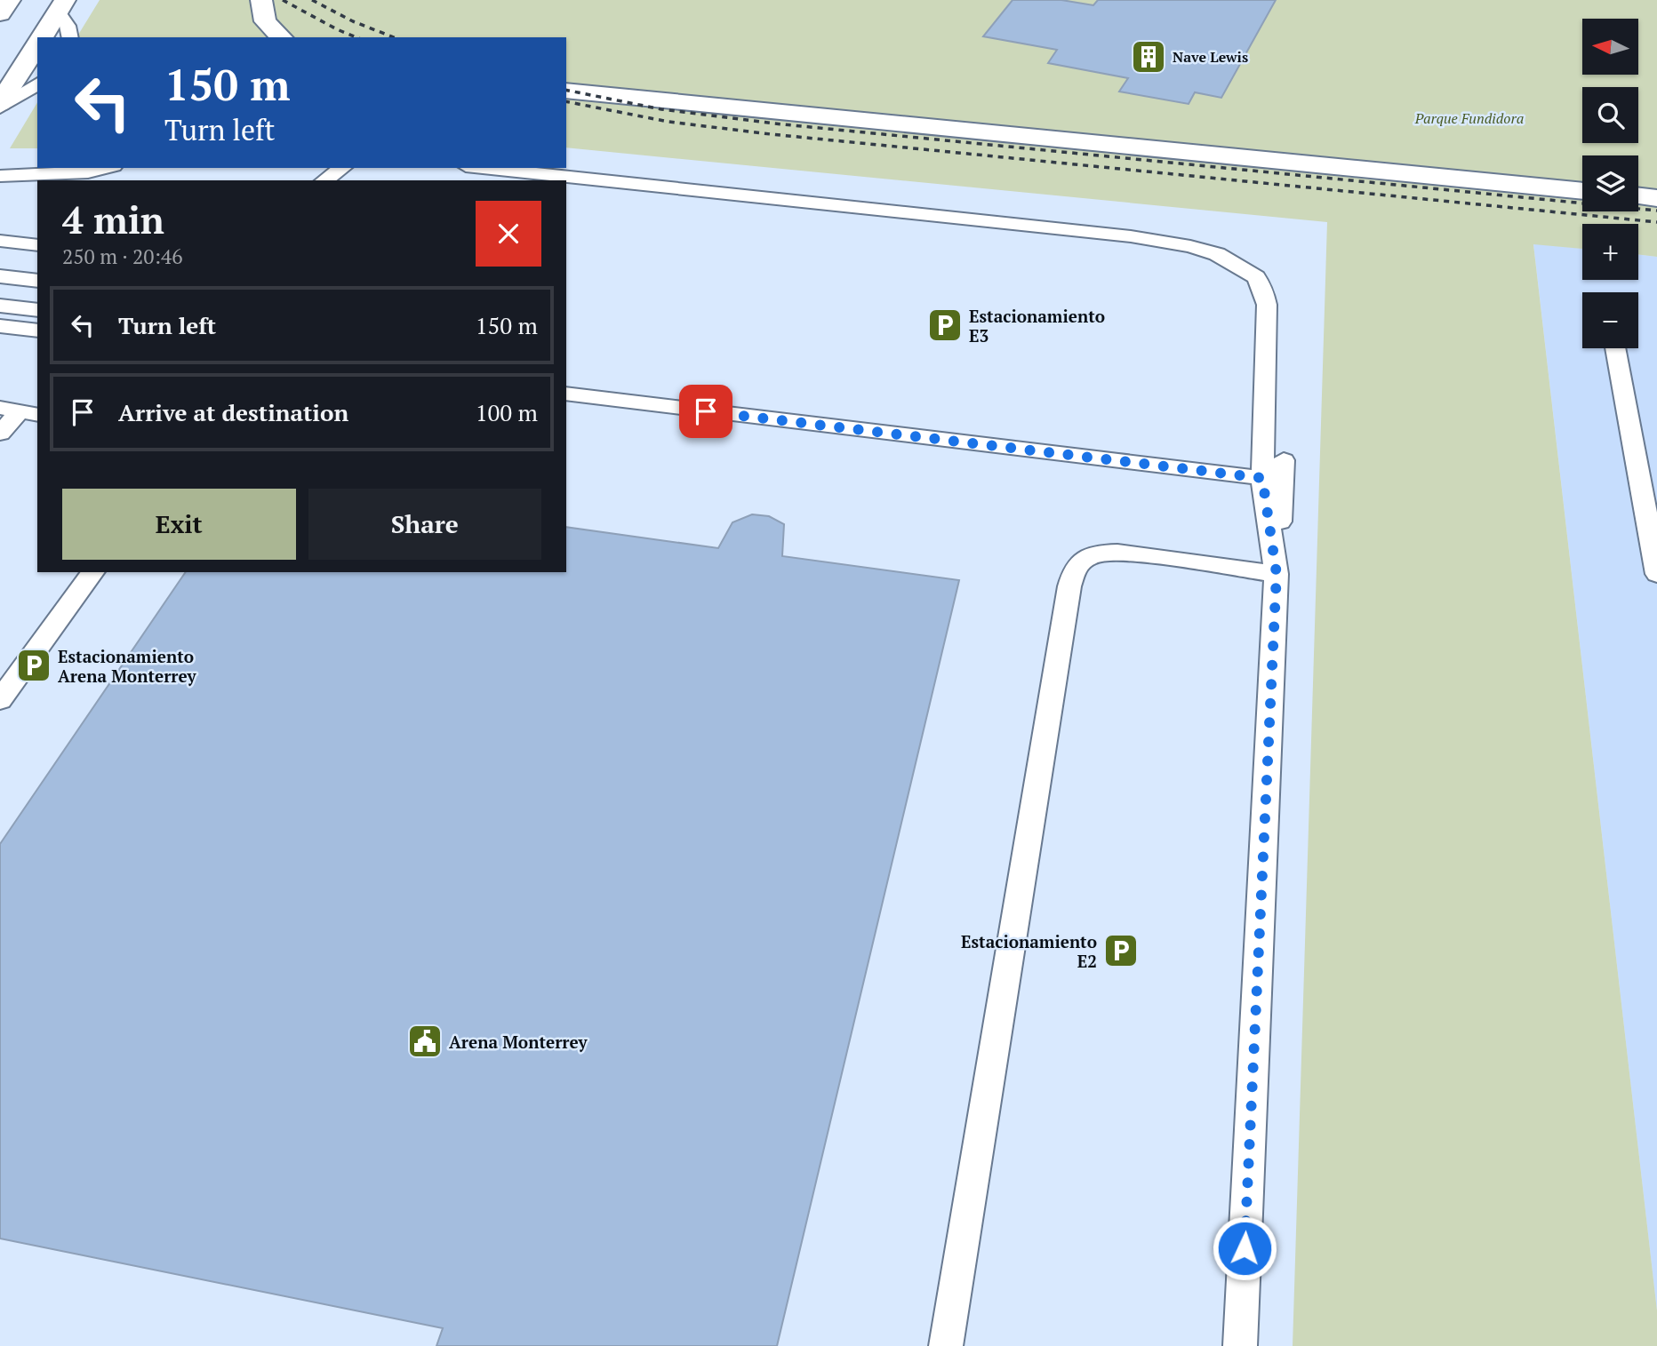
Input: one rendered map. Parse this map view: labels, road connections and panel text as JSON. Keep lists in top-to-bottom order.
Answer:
{
  "parks": ["Parque Fundidora"],
  "places": {
    "building": ["Nave Lewis"],
    "parking": ["Estacionamiento E3", "Estacionamiento Arena Monterrey", "Estacionamiento E2"],
    "public building": ["Arena Monterrey"]
  },
  "north": "left",
  "page": {
    "map_buttons": ["+", "−"],
    "turn": ["150 m", "Turn left"],
    "heading": ["4 min", "250 m · 20:46"],
    "list": [
      {
        "name": "Turn left",
        "value": "150 m"
      },
      {
        "name": "Arrive at destination",
        "value": "100 m"
      }
    ],
    "buttons": ["Exit", "Share"]
  }
}
